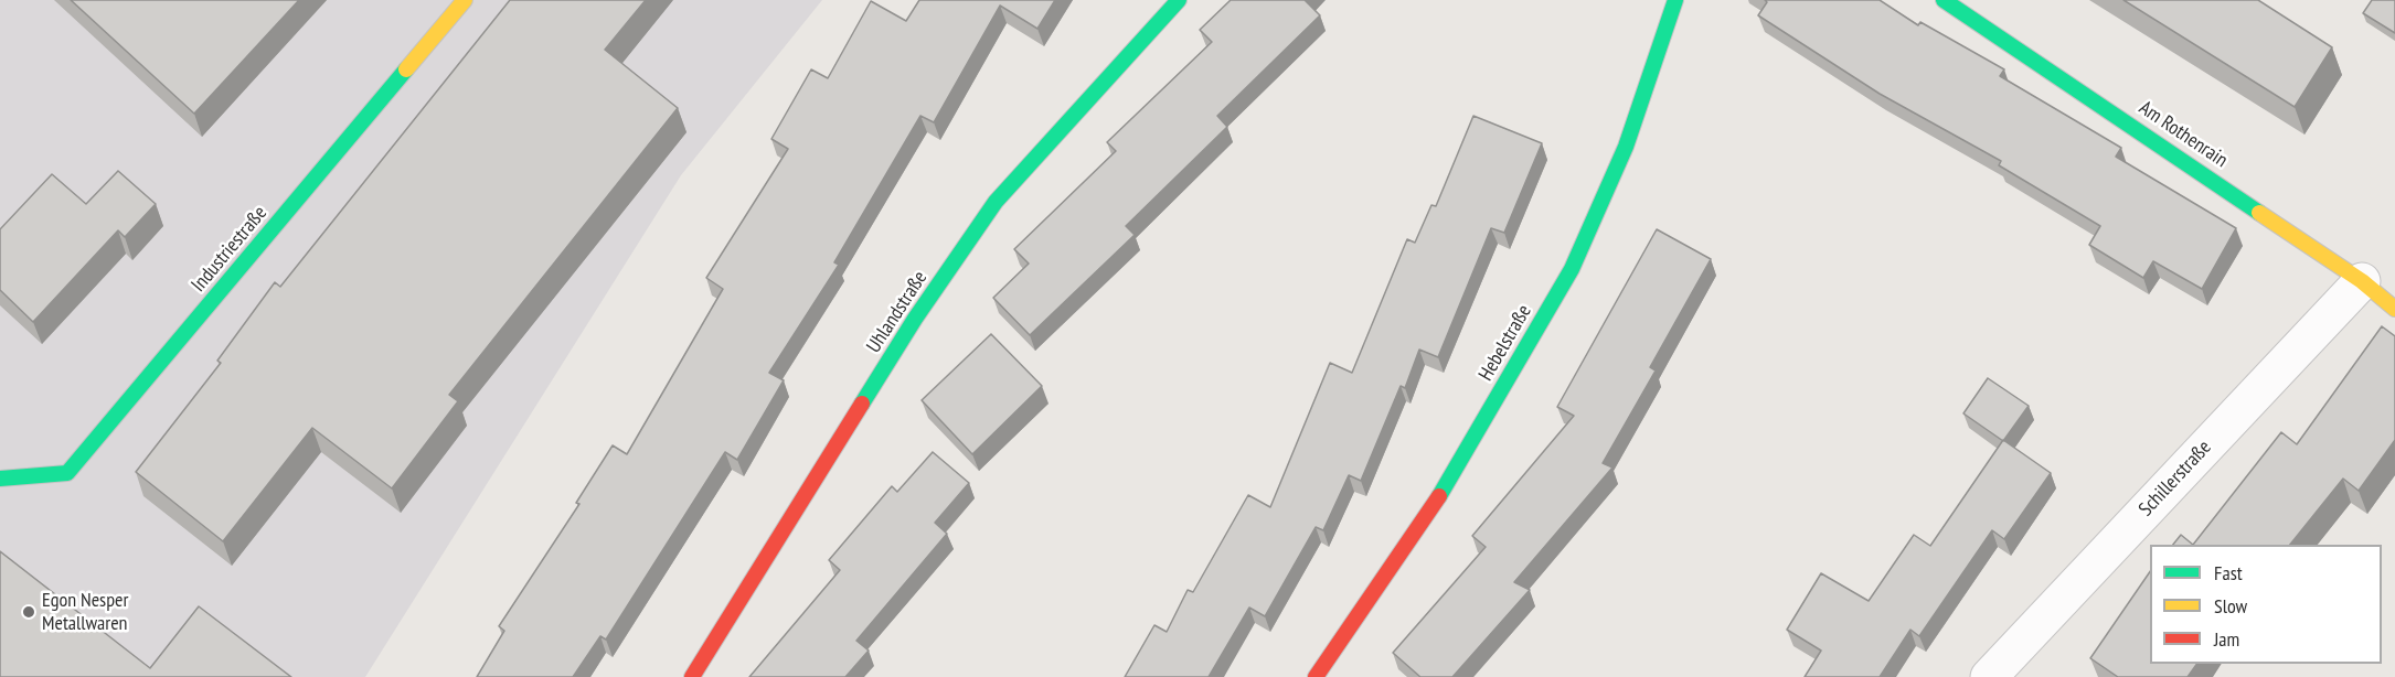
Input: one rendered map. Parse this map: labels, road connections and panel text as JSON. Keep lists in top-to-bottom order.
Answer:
{
  "streets": {
    "street": [
      "Am Rothenrain",
      "Industriestraße",
      "Uhlandstraße",
      "Hebelstraße",
      "Schillerstraße"
    ]
  },
  "crossings": [
    ["Am Rothenrain", "Schillerstraße"]
  ],
  "places": ["Egon Nesper Metallwaren"],
  "legend": ["Fast", "Slow", "Jam"]
}
